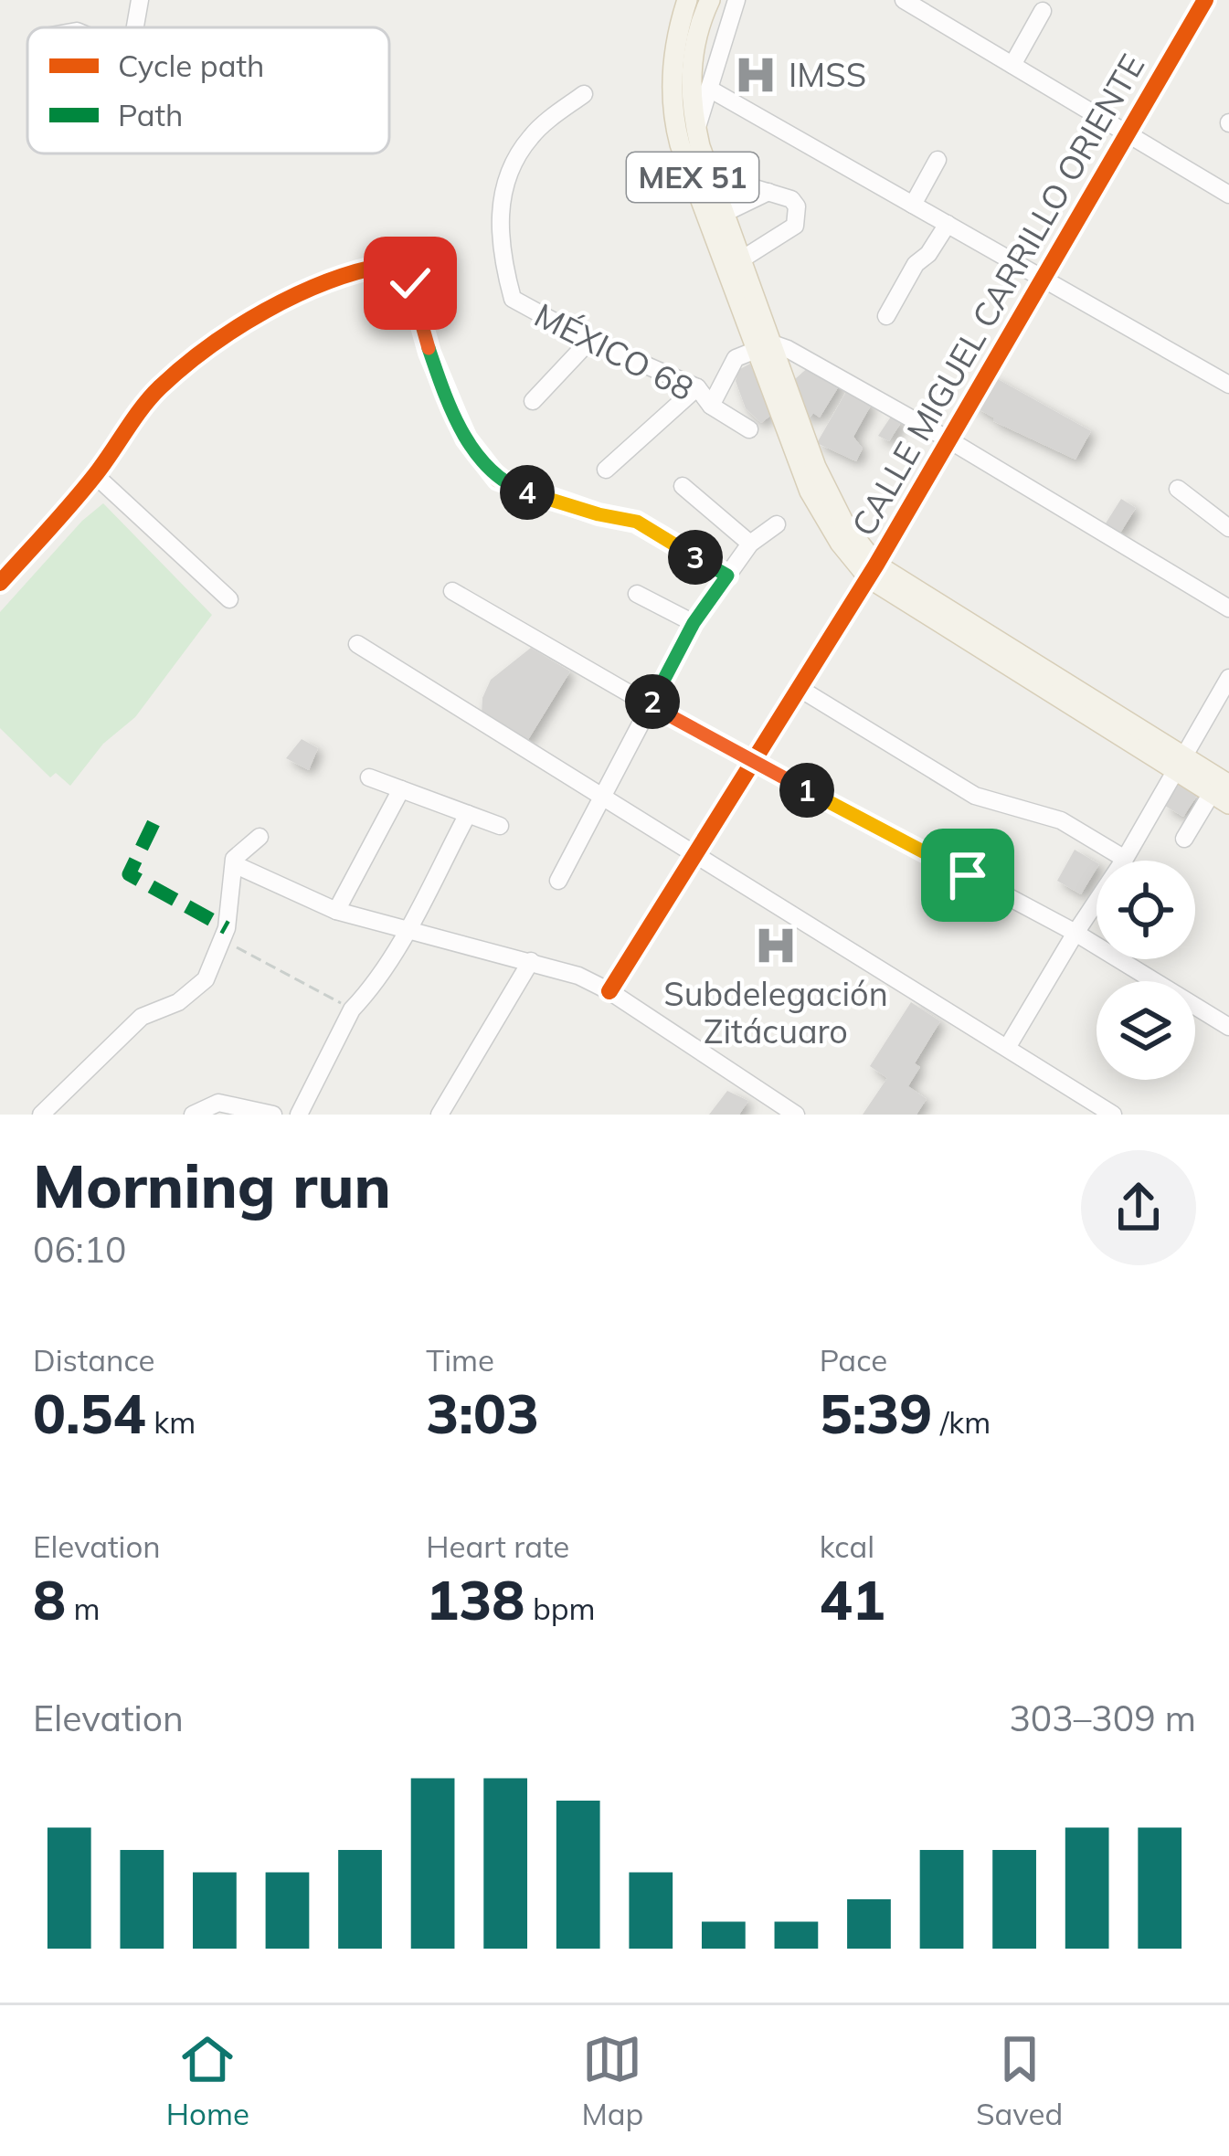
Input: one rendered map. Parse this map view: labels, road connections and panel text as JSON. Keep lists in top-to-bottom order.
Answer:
{
  "streets": {
    "main road": ["MEX 51"],
    "street": ["CALLE MIGUEL CARRILLO ORIENTE", "MÉXICO 68"]
  },
  "crossings": [
    ["MEX 51", "CALLE MIGUEL CARRILLO ORIENTE"]
  ],
  "places": {
    "hospital": ["IMSS", "Subdelegación Zitácuaro"]
  },
  "legend": ["Cycle path", "Path"],
  "page": {
    "pins": [
      "4",
      "3",
      "2",
      "1"
    ],
    "heading": ["Morning run", "06:10"],
    "stats": [
      ["Distance", "0.54 km"],
      ["Time", "3:03"],
      ["Pace", "5:39 /km"],
      ["Elevation", "8 m"],
      ["Heart rate", "138 bpm"],
      ["kcal", "41"]
    ],
    "chart": ["Elevation", "303–309 m"],
    "tabs": ["Home", "Map", "Saved"]
  }
}
